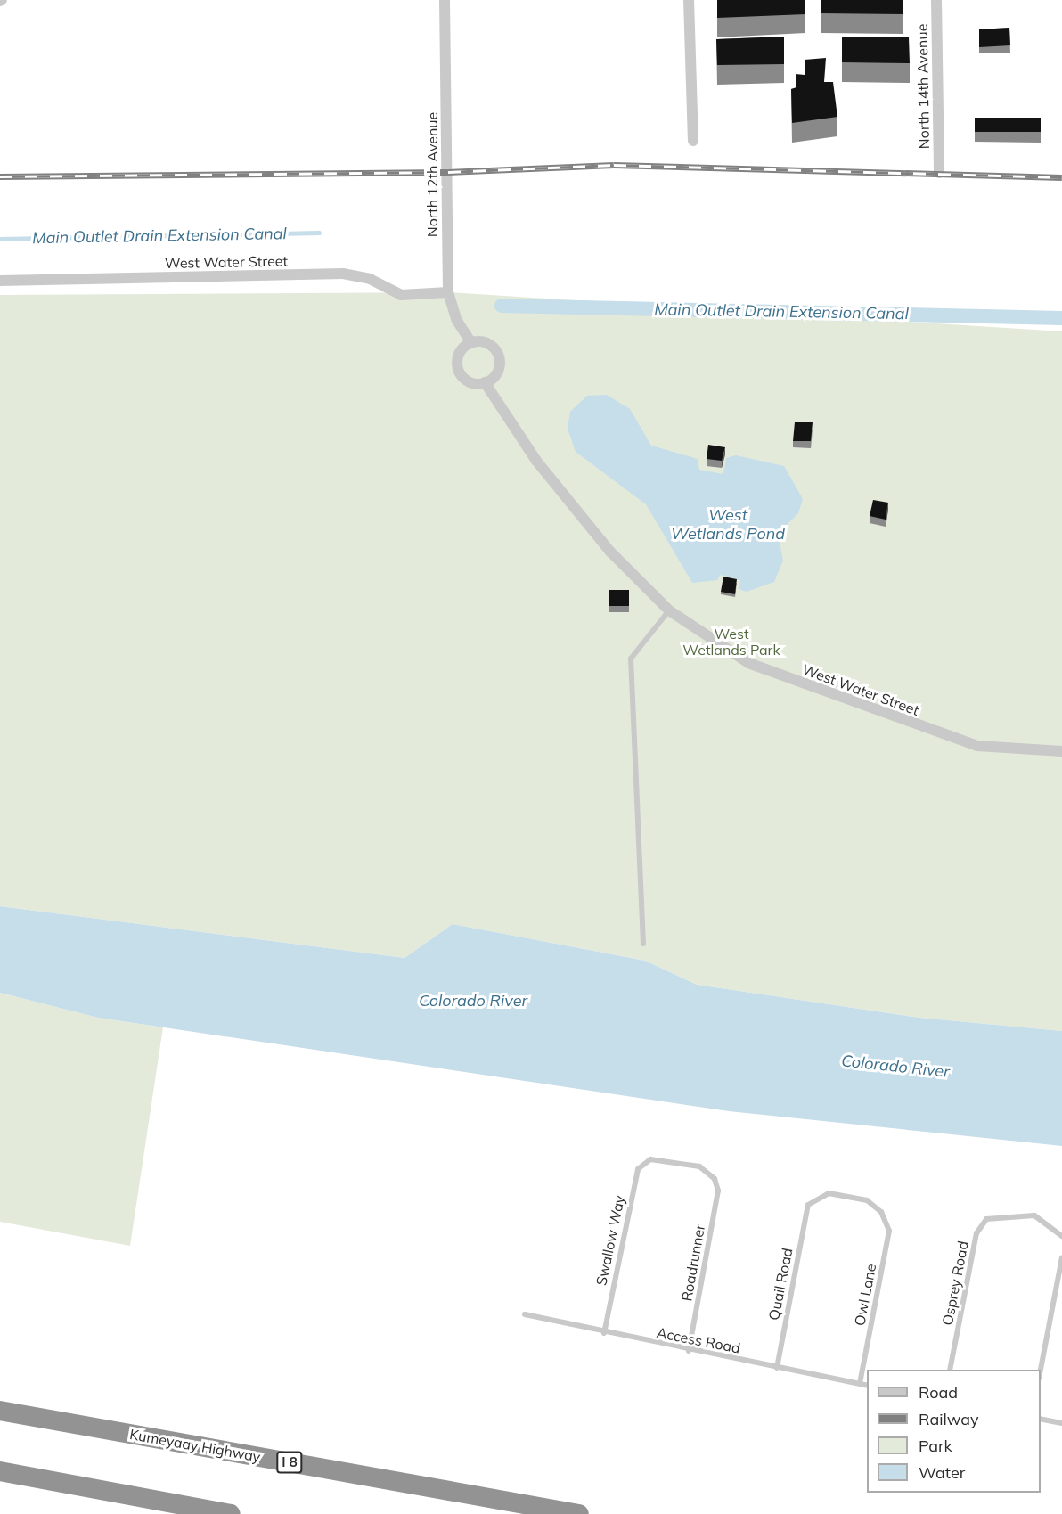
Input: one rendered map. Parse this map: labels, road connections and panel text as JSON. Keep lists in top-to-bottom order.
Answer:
{
  "streets": {
    "highway": ["Kumeyaay Highway", "I 8"],
    "street": ["North 14th Avenue", "North 12th Avenue", "West Water Street"],
    "lane": [
      "Swallow Way",
      "Roadrunner",
      "Osprey Road",
      "Quail Road",
      "Owl Lane",
      "Access Road"
    ]
  },
  "crossings": [
    ["North 12th Avenue", "West Water Street"],
    ["Swallow Way", "Roadrunner"],
    ["Swallow Way", "Access Road"],
    ["Roadrunner", "Access Road"],
    ["Quail Road", "Owl Lane"],
    ["Quail Road", "Access Road"],
    ["Owl Lane", "Access Road"]
  ],
  "water": ["Main Outlet Drain Extension Canal", "West Wetlands Pond", "Colorado River"],
  "parks": ["West Wetlands Park"],
  "legend": [
    "Road",
    "Railway",
    "Park",
    "Water"
  ]
}
